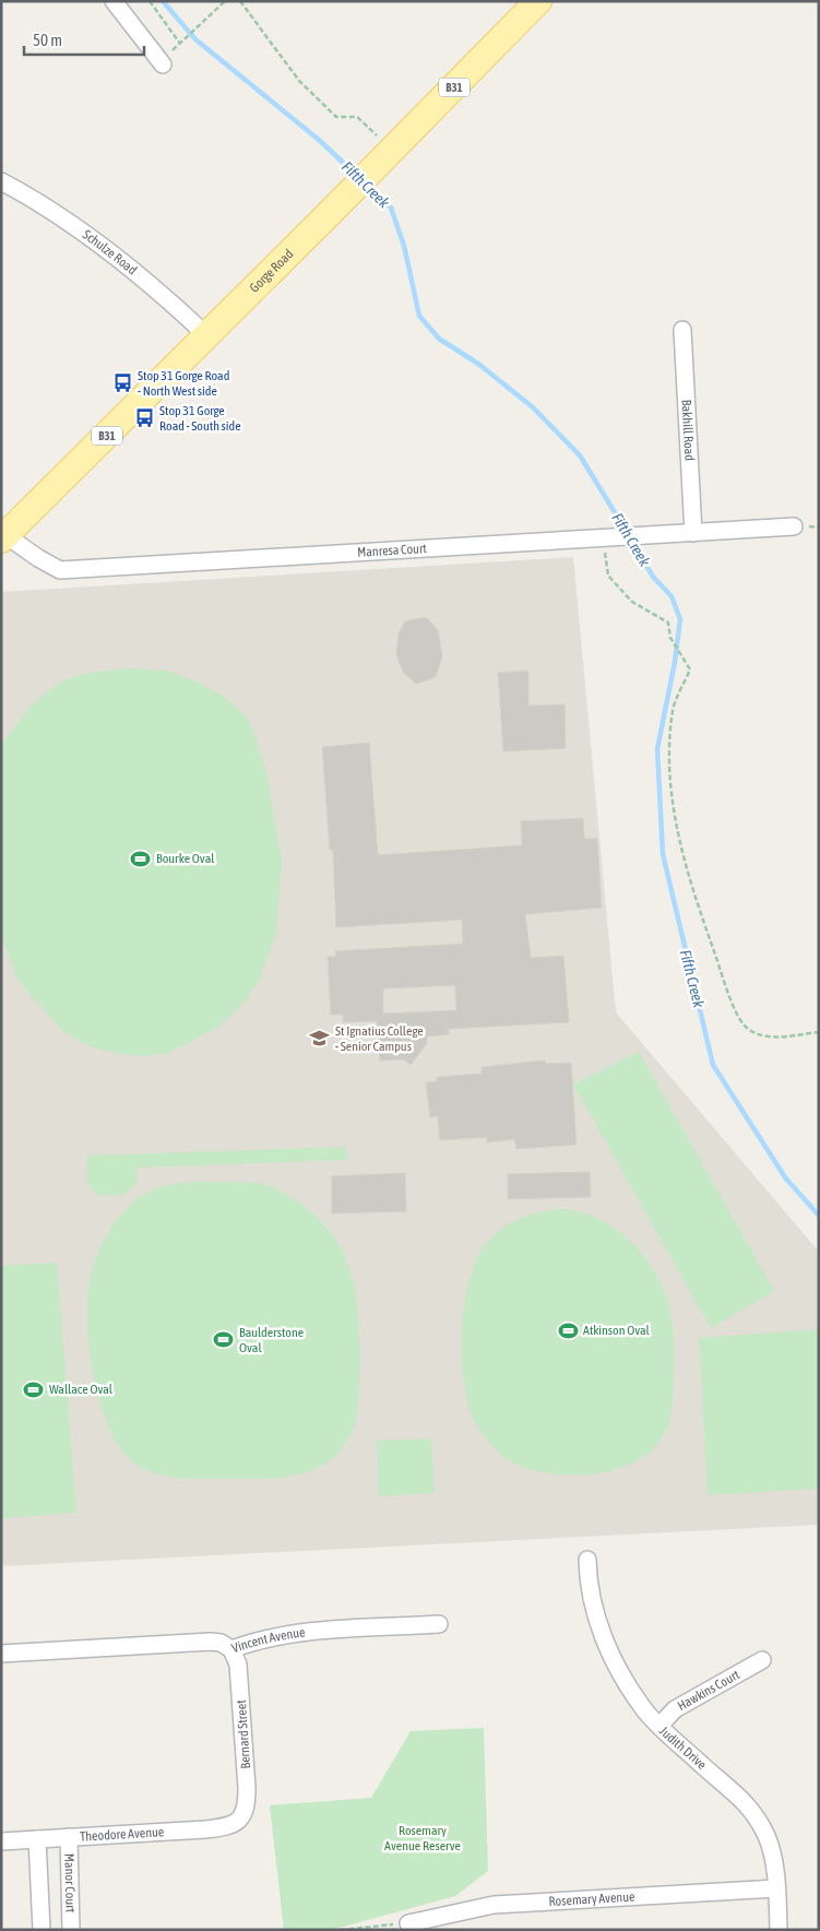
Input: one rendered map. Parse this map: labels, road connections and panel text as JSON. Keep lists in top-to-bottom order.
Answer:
{
  "streets": {
    "main road": ["B31", "Gorge Road"],
    "street": [
      "Schulze Road",
      "Bakhill Road",
      "Manresa Court",
      "Vincent Avenue",
      "Hawkins Court",
      "Bernard Street",
      "Judith Drive",
      "Theodore Avenue",
      "Manor Court",
      "Rosemary Avenue"
    ]
  },
  "crossings": [
    ["Schulze Road", "Gorge Road"],
    ["Gorge Road", "Manresa Court"],
    ["Bakhill Road", "Manresa Court"],
    ["Vincent Avenue", "Bernard Street"],
    ["Hawkins Court", "Judith Drive"],
    ["Bernard Street", "Theodore Avenue"],
    ["Judith Drive", "Rosemary Avenue"],
    ["Theodore Avenue", "Manor Court"]
  ],
  "water": ["Fifth Creek"],
  "parks": ["Rosemary Avenue Reserve"],
  "places": {
    "bus stop": ["Stop 31 Gorge Road - North West side", "Stop 31 Gorge Road - South side"],
    "sports": [
      "Bourke Oval",
      "Atkinson Oval",
      "Baulderstone Oval",
      "Wallace Oval"
    ],
    "school or university": ["St Ignatius College - Senior Campus"]
  },
  "scale_bar": "50 m"
}
